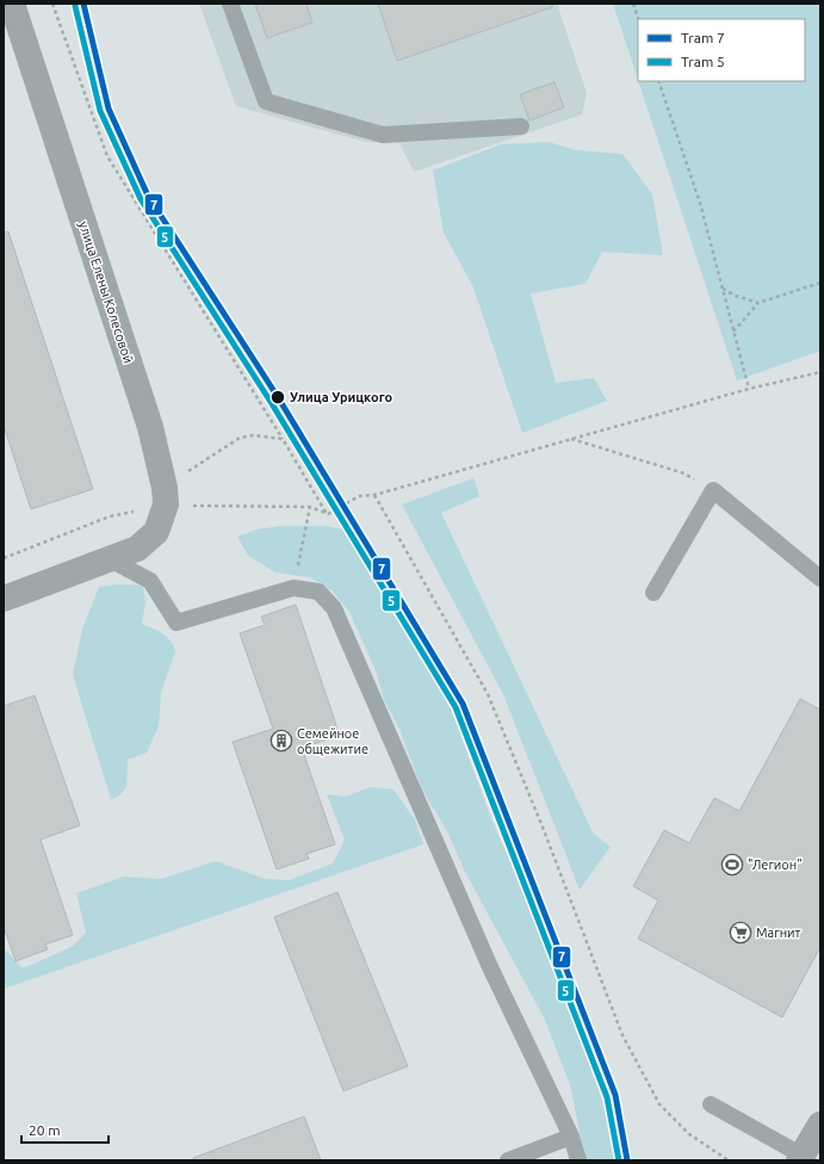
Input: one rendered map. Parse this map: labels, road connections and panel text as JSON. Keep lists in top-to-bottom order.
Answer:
{
  "streets": {
    "street": ["улица Елены Колесовой"]
  },
  "places": {
    "other": ["Улица Урицкого"],
    "building": ["Семейное общежитие"],
    "sports": ["\"Легион\""],
    "supermarket": ["Магнит"]
  },
  "lines": ["tram line 7", "tram line 5"],
  "legend": ["Tram 7", "Tram 5"],
  "scale_bar": "20 m"
}
